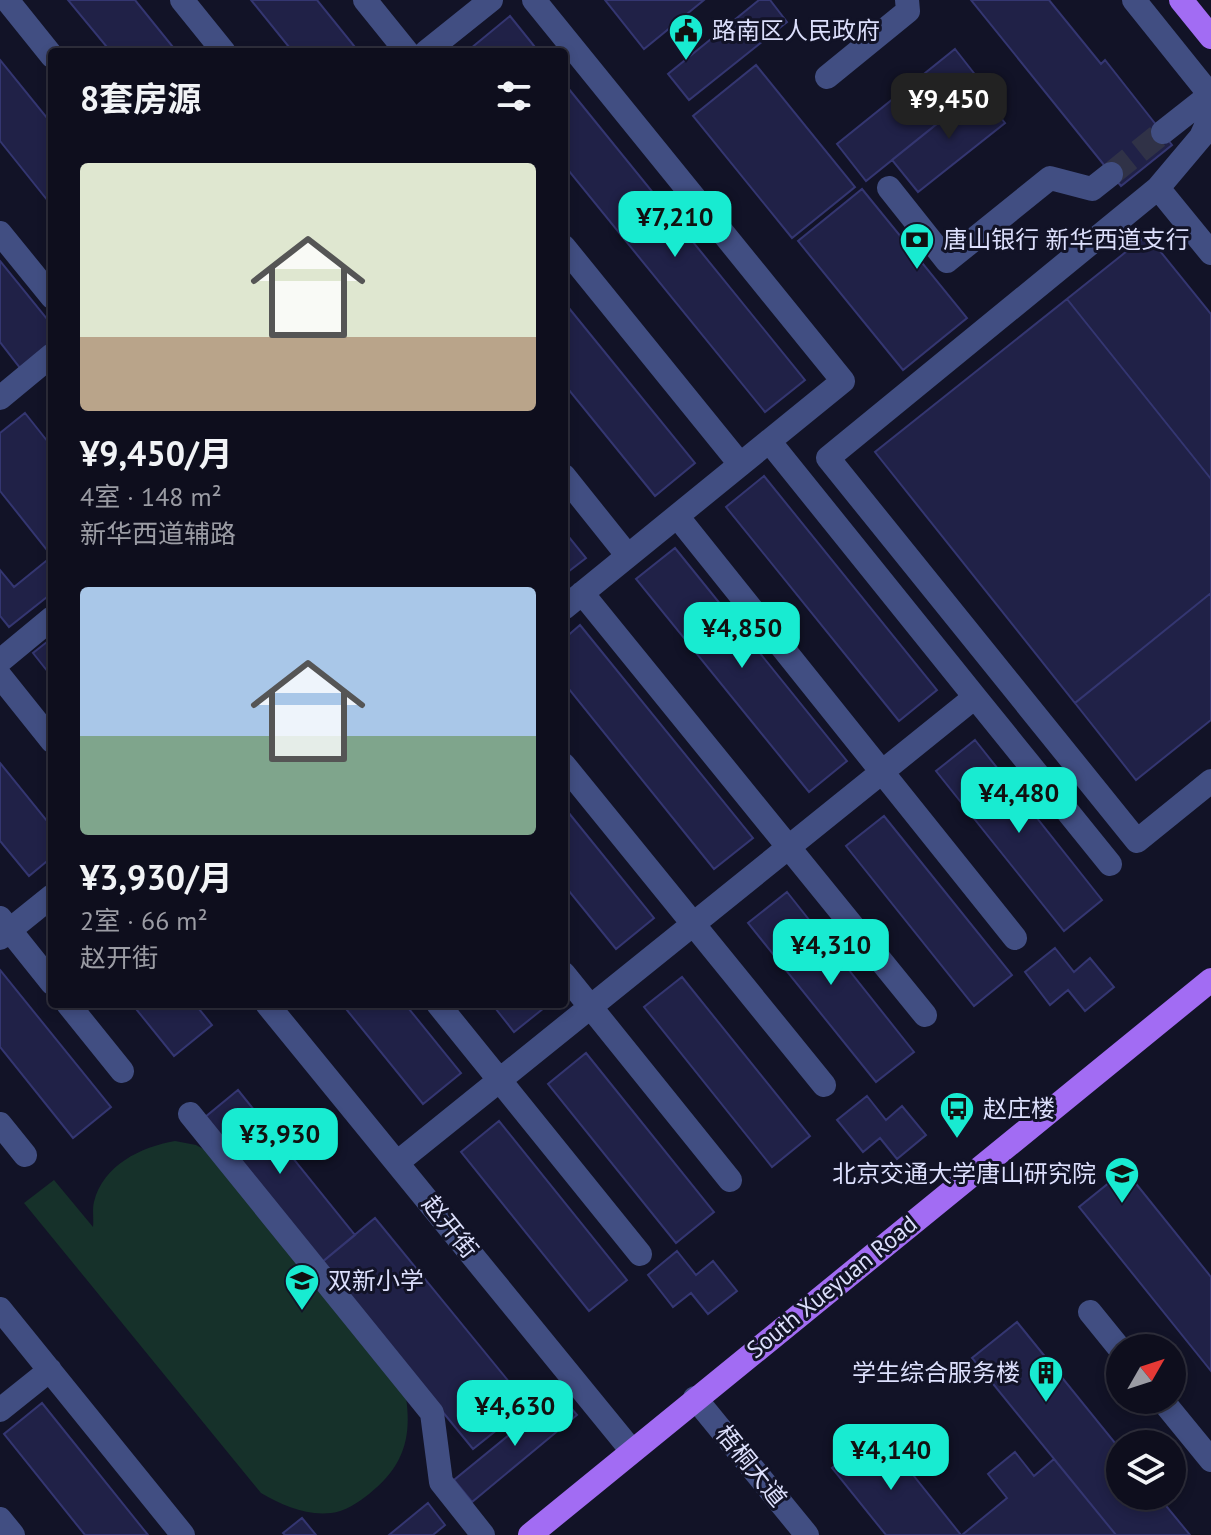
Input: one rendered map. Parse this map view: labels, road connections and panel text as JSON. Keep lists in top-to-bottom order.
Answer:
{
  "streets": {
    "main road": ["South Xueyuan Road"],
    "street": ["赵开街", "梧桐大道"]
  },
  "crossings": [
    ["赵开街", "South Xueyuan Road"],
    ["South Xueyuan Road", "梧桐大道"]
  ],
  "places": {
    "public building": ["路南区人民政府"],
    "bank": ["唐山银行 新华西道支行"],
    "bus stop": ["赵庄楼"],
    "school or university": ["北京交通大学唐山研究院", "双新小学"],
    "building": ["学生综合服务楼"]
  },
  "north": "top right",
  "page": {
    "heading": "8套房源",
    "price": [
      "¥9,450",
      "¥7,210",
      "¥4,850",
      "¥4,480",
      "¥4,310",
      "¥3,930",
      "¥4,630",
      "¥4,140"
    ],
    "list": [
      {
        "name": "¥9,450/月",
        "note": "4室 · 148 m² · 新华西道辅路"
      },
      {
        "name": "¥3,930/月",
        "note": "2室 · 66 m² · 赵开街"
      }
    ]
  }
}
